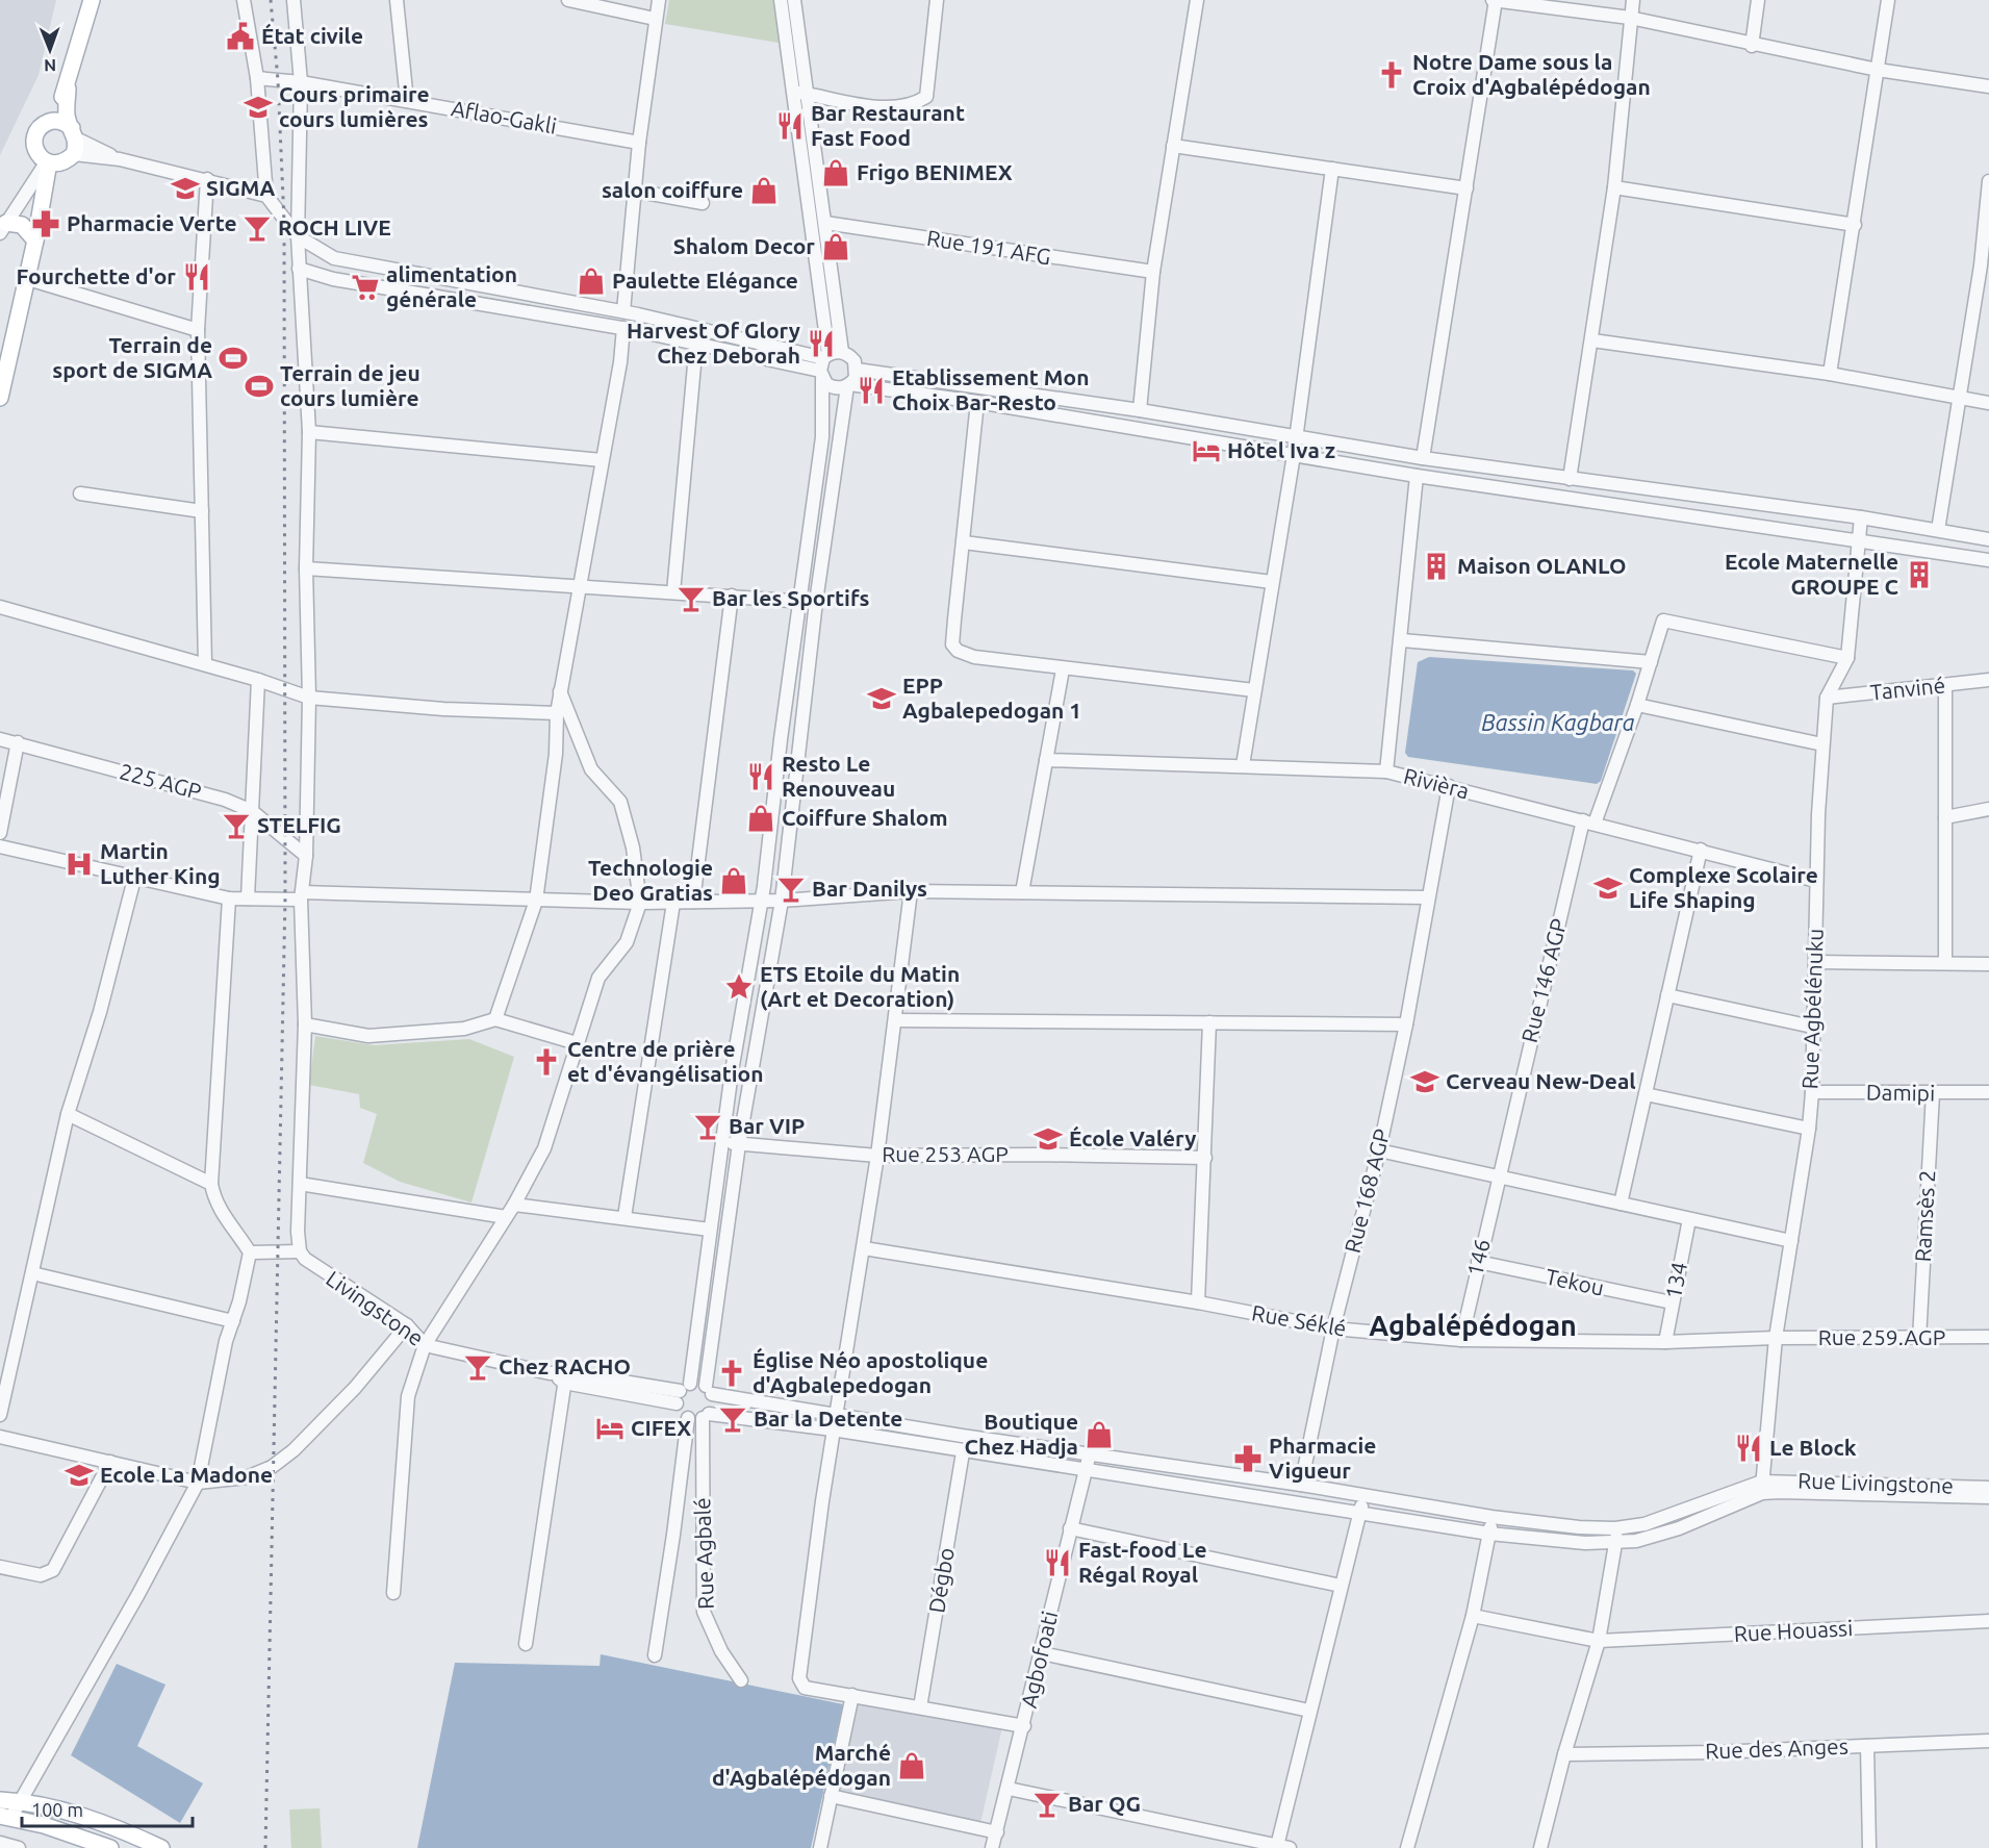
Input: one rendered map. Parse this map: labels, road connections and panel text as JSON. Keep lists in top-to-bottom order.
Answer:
{
  "streets": {
    "street": [
      "Aflao-Gakli",
      "Rue 191 AFG",
      "Tanviné",
      "225 AGP",
      "Rivièra",
      "Rue 146 AGP",
      "Rue Agbélénuku",
      "Damipi",
      "Rue 253 AGP",
      "Rue 168 AGP",
      "Ramsès 2",
      "146",
      "134",
      "Tekou",
      "Livingstone",
      "Rue Séklé",
      "Rue 259.AGP",
      "Rue Livingstone",
      "Rue Agbalé",
      "Dégbo",
      "Rue Houassi",
      "Agbofoati",
      "Rue des Anges"
    ]
  },
  "crossings": [
    ["Tanviné", "Rue Agbélénuku"],
    ["Rivièra", "Rue 146 AGP"],
    ["Rivièra", "Rue Agbélénuku"],
    ["Rivièra", "Rue 168 AGP"],
    ["Rue 146 AGP", "Rue Agbélénuku"],
    ["Rue 146 AGP", "146"],
    ["Rue Agbélénuku", "Damipi"],
    ["Rue Agbélénuku", "Rue Séklé"],
    ["Rue Agbélénuku", "Rue 259.AGP"],
    ["Rue Agbélénuku", "Rue Livingstone"],
    ["Damipi", "Ramsès 2"],
    ["Rue 168 AGP", "Rue Séklé"],
    ["Ramsès 2", "Rue 259.AGP"],
    ["146", "Tekou"],
    ["146", "Rue Séklé"],
    ["134", "Tekou"],
    ["134", "Rue Séklé"],
    ["Livingstone", "Rue Agbalé"],
    ["Rue Séklé", "Rue 259.AGP"]
  ],
  "districts": ["Agbalépédogan"],
  "water": ["Bassin Kagbara"],
  "places": {
    "public building": ["État civile"],
    "church": ["Notre Dame sous la Croix d'Agbalépédogan", "Centre de prière et d'évangélisation", "Église Néo apostolique d'Agbalepedogan"],
    "school or university": [
      "Cours primaire cours lumières",
      "SIGMA",
      "EPP Agbalepedogan 1",
      "Complexe Scolaire Life Shaping",
      "Cerveau New-Deal",
      "École Valéry",
      "Ecole La Madone"
    ],
    "restaurant": [
      "Bar Restaurant Fast Food",
      "Fourchette d'or",
      "Harvest Of Glory Chez Deborah",
      "Etablissement Mon Choix Bar-Resto",
      "Resto Le Renouveau",
      "Le Block",
      "Fast-food Le Régal Royal"
    ],
    "shop": [
      "Frigo BENIMEX",
      "salon coiffure",
      "Shalom Decor",
      "Paulette Elégance",
      "Coiffure Shalom",
      "Technologie Deo Gratias",
      "Boutique Chez Hadja",
      "Marché d'Agbalépédogan"
    ],
    "pharmacy": ["Pharmacie Verte", "Pharmacie Vigueur"],
    "bar": [
      "ROCH LIVE",
      "Bar les Sportifs",
      "STELFIG",
      "Bar Danilys",
      "Bar VIP",
      "Chez RACHO",
      "Bar la Detente",
      "Bar QG"
    ],
    "supermarket": ["alimentation générale"],
    "sports": ["Terrain de sport de SIGMA", "Terrain de jeu cours lumière"],
    "hotel": ["Hôtel Iva z", "CIFEX"],
    "building": ["Maison OLANLO", "Ecole Maternelle GROUPE C"],
    "hospital": ["Martin Luther King"],
    "place": ["ETS Etoile du Matin (Art et Decoration)"]
  },
  "scale_bar": "100 m",
  "north": "bottom"
}
